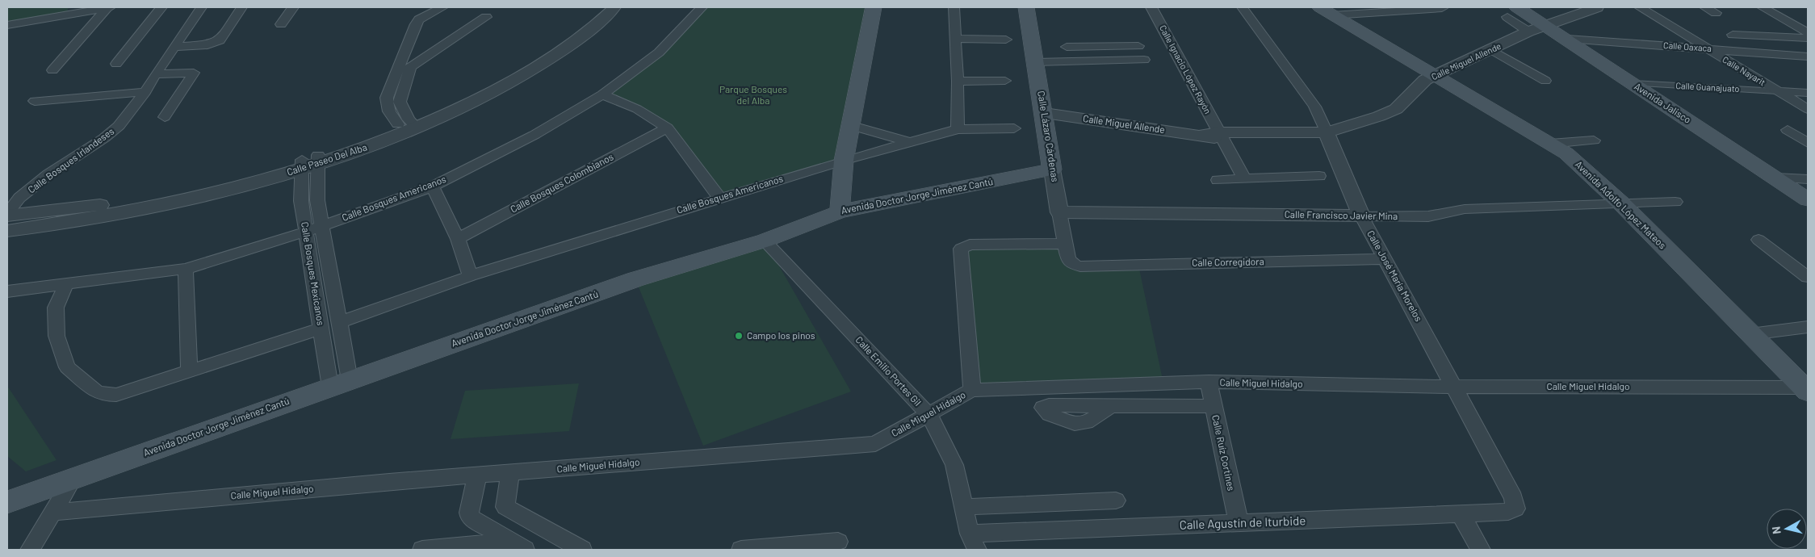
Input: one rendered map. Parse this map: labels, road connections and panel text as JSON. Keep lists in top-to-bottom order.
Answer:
{
  "streets": {
    "main road": [
      "Avenida Jalisco",
      "Calle Lázaro Cárdenas",
      "Avenida Doctor Jorge Jiménez Cantú",
      "Avenida Adolfo López Mateos"
    ],
    "street": [
      "Calle Oaxaca",
      "Calle Miguel Allende",
      "Calle Ignacio López Rayón",
      "Calle Nayarit",
      "Calle Guanajuato",
      "Calle Paseo Del Alba",
      "Calle Bosques Irlandeses",
      "Calle Bosques Colombianos",
      "Calle Bosques Americanos",
      "Calle Francisco Javier Mina",
      "Calle Corregidora",
      "Calle Bosques Mexicanos",
      "Calle José María Morelos",
      "Calle Emilio Portes Gil",
      "Calle Miguel Hidalgo",
      "Calle Ruíz Cortines",
      "Calle Agustín de Iturbide"
    ]
  },
  "crossings": [
    ["Calle Oaxaca", "Calle Nayarit"],
    ["Calle Oaxaca", "Avenida Jalisco"],
    ["Calle Miguel Allende", "Calle Ignacio López Rayón"],
    ["Calle Miguel Allende", "Avenida Jalisco"],
    ["Calle Miguel Allende", "Calle Lázaro Cárdenas"],
    ["Calle Miguel Allende", "Avenida Adolfo López Mateos"],
    ["Calle Miguel Allende", "Calle José María Morelos"],
    ["Calle Nayarit", "Calle Guanajuato"],
    ["Calle Guanajuato", "Avenida Jalisco"],
    ["Calle Lázaro Cárdenas", "Avenida Doctor Jorge Jiménez Cantú"],
    ["Calle Lázaro Cárdenas", "Calle Francisco Javier Mina"],
    ["Calle Lázaro Cárdenas", "Calle Corregidora"],
    ["Calle Paseo Del Alba", "Calle Bosques Irlandeses"],
    ["Calle Paseo Del Alba", "Calle Bosques Mexicanos"],
    ["Calle Bosques Americanos", "Calle Bosques Mexicanos"],
    ["Avenida Doctor Jorge Jiménez Cantú", "Calle Bosques Mexicanos"],
    ["Avenida Doctor Jorge Jiménez Cantú", "Calle Emilio Portes Gil"],
    ["Avenida Adolfo López Mateos", "Calle Francisco Javier Mina"],
    ["Avenida Adolfo López Mateos", "Calle Miguel Hidalgo"],
    ["Calle Francisco Javier Mina", "Calle José María Morelos"],
    ["Calle Corregidora", "Calle José María Morelos"],
    ["Calle José María Morelos", "Calle Miguel Hidalgo"],
    ["Calle José María Morelos", "Calle Agustín de Iturbide"],
    ["Calle Emilio Portes Gil", "Calle Miguel Hidalgo"],
    ["Calle Emilio Portes Gil", "Calle Agustín de Iturbide"],
    ["Calle Miguel Hidalgo", "Calle Ruíz Cortines"],
    ["Calle Ruíz Cortines", "Calle Agustín de Iturbide"]
  ],
  "parks": ["Parque Bosques del Alba"],
  "places": ["Campo los pinos"],
  "north": "left"
}
